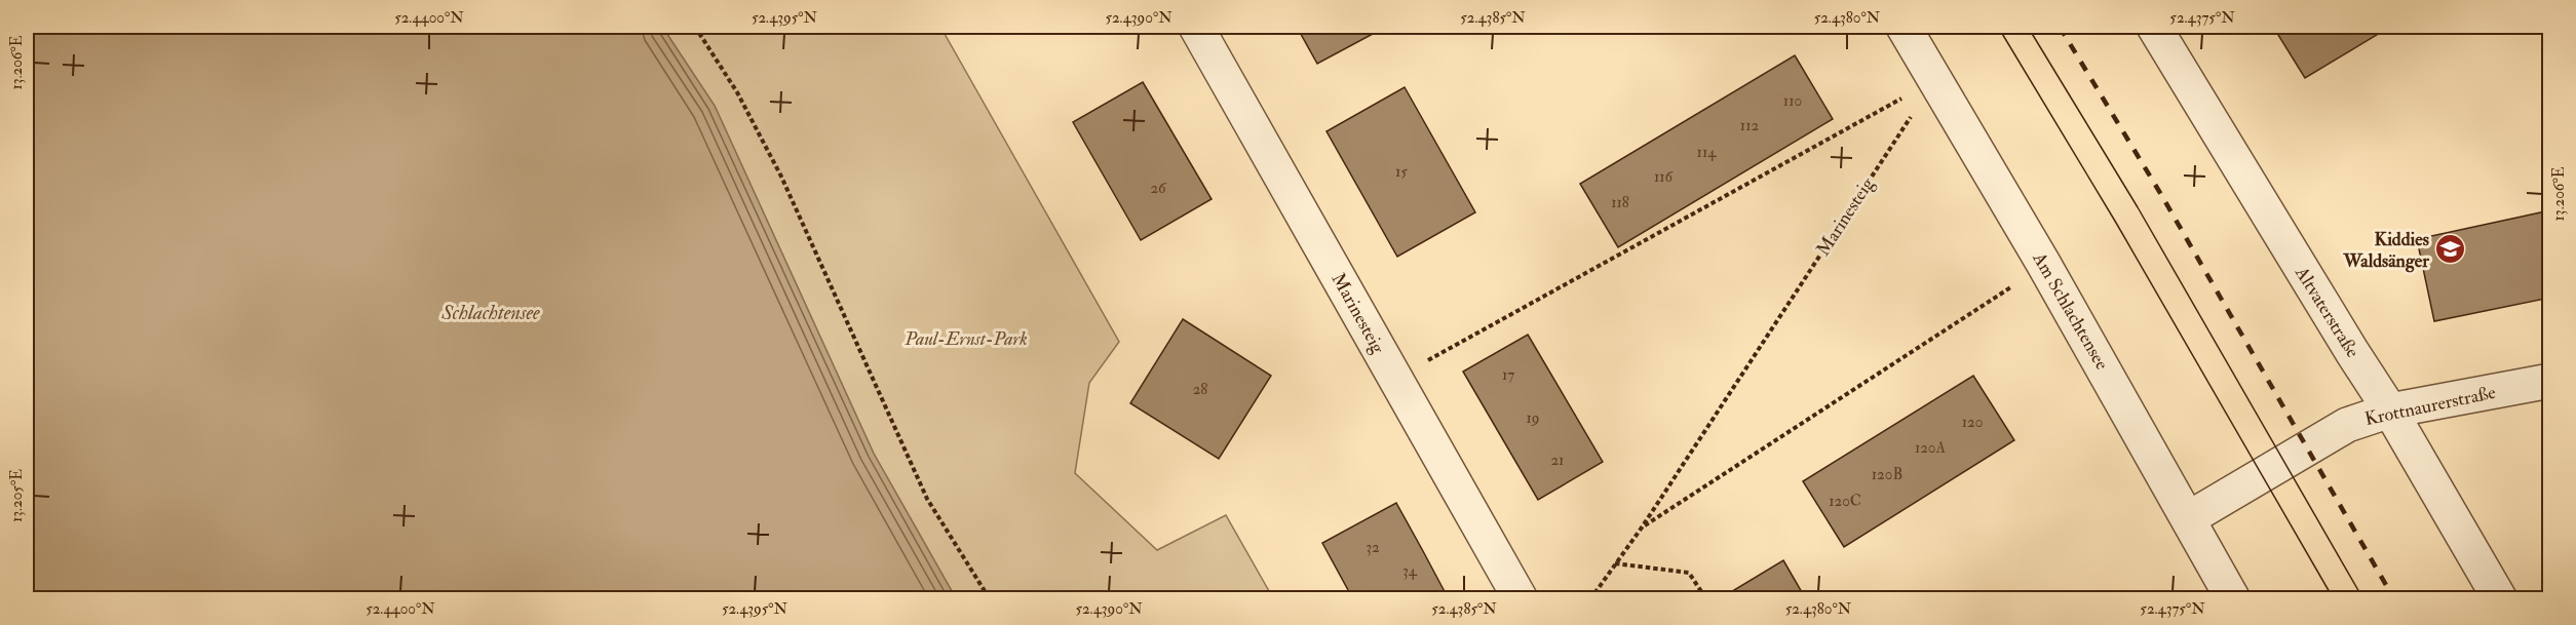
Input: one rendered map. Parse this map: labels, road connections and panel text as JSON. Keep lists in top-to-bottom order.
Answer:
{
  "streets": {
    "street": [
      "Marinesteig",
      "Am Schlachtensee",
      "Altvaterstraße",
      "Krottnaurerstraße"
    ]
  },
  "crossings": [
    ["Marinesteig", "Am Schlachtensee"],
    ["Am Schlachtensee", "Krottnaurerstraße"],
    ["Altvaterstraße", "Krottnaurerstraße"]
  ],
  "water": ["Schlachtensee"],
  "parks": ["Paul-Ernst-Park"],
  "places": {
    "school or university": ["Kiddies Waldsänger"]
  },
  "house_numbers": [
    "110",
    "112",
    "114",
    "15",
    "116",
    "26",
    "118",
    "17",
    "28",
    "19",
    "120",
    "120A",
    "21",
    "120B",
    "120C",
    "32",
    "34"
  ],
  "coordinates": [
    "52.4400°N",
    "52.4395°N",
    "52.4390°N",
    "52.4385°N",
    "52.4380°N",
    "52.4375°N",
    "13.206°E",
    "13.205°E"
  ]
}
